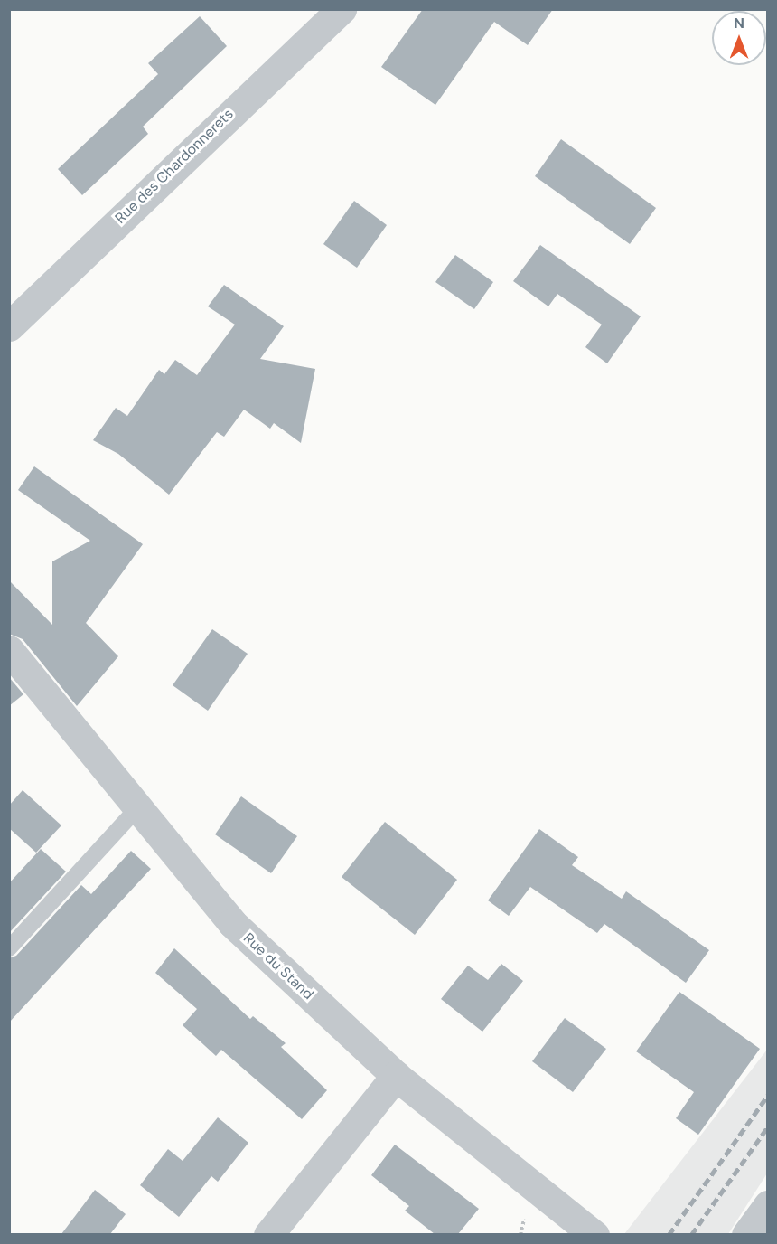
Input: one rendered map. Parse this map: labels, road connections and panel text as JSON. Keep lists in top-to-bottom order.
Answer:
{
  "streets": {
    "street": ["Rue des Chardonnerets", "Rue du Stand"]
  },
  "north": "top"
}
